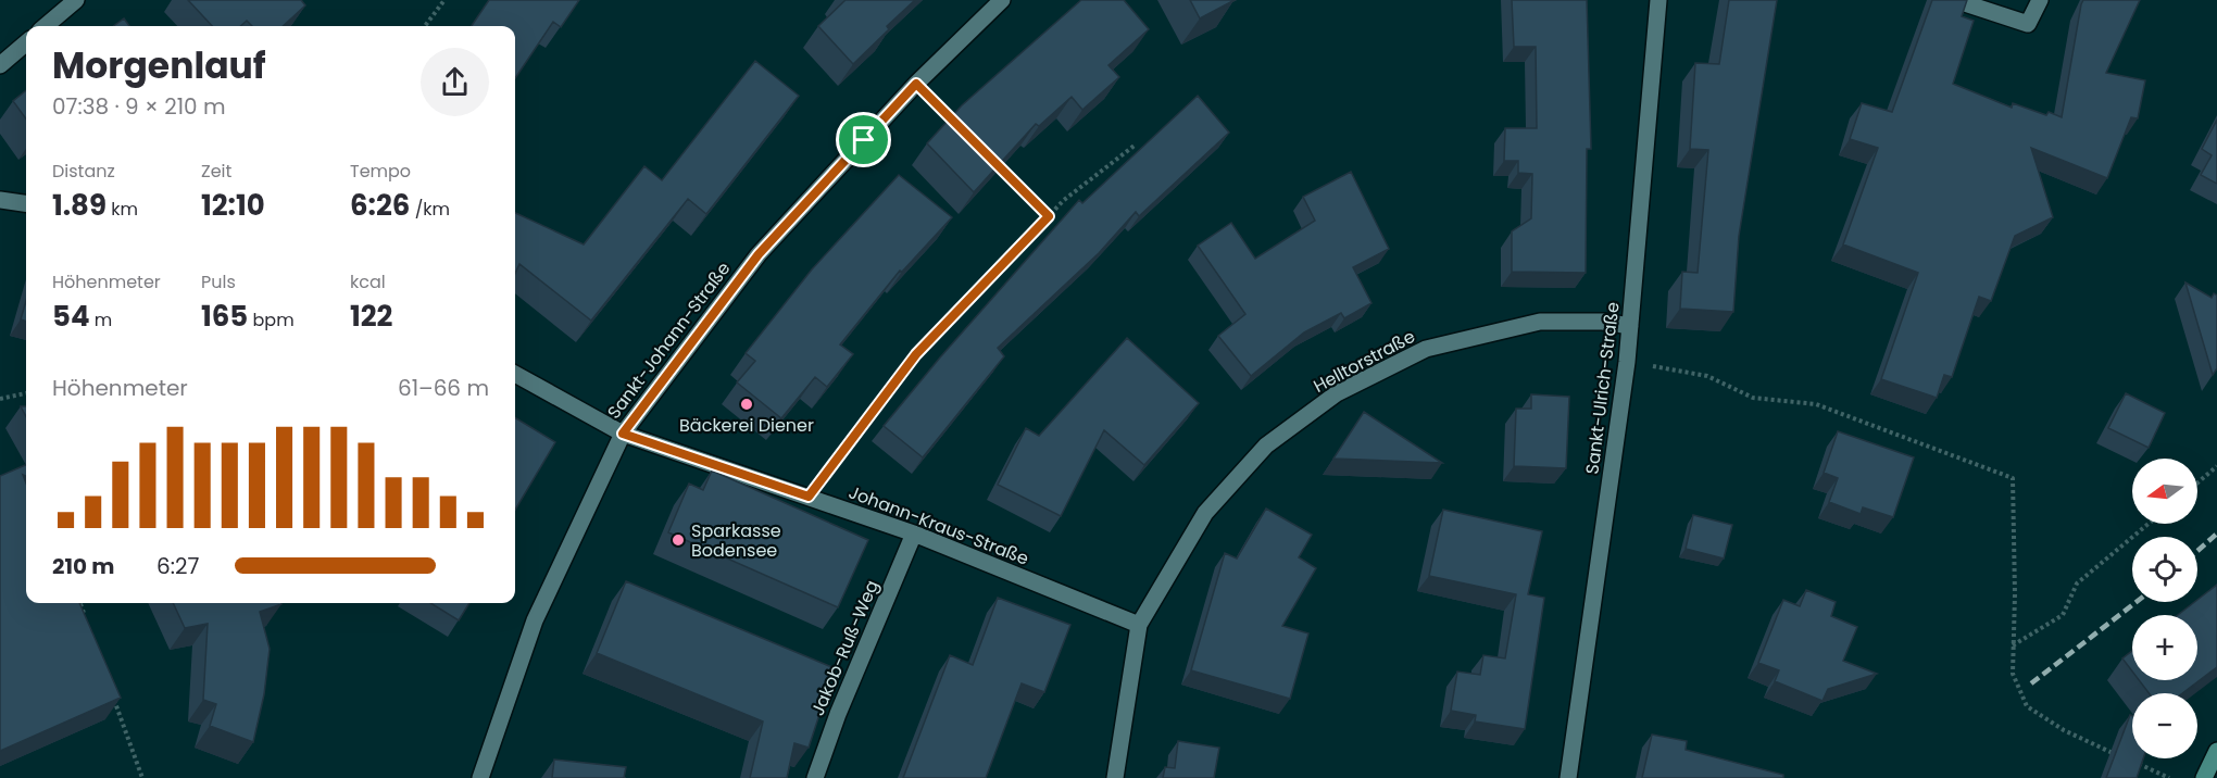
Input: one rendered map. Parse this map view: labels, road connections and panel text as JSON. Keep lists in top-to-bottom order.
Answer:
{
  "streets": {
    "street": [
      "Sankt-Johann-Straße",
      "Helltorstraße",
      "Sankt-Ulrich-Straße",
      "Johann-Kraus-Straße",
      "Jakob-Ruß-Weg"
    ]
  },
  "crossings": [
    ["Sankt-Johann-Straße", "Johann-Kraus-Straße"],
    ["Helltorstraße", "Sankt-Ulrich-Straße"],
    ["Helltorstraße", "Johann-Kraus-Straße"],
    ["Johann-Kraus-Straße", "Jakob-Ruß-Weg"]
  ],
  "places": ["Bäckerei Diener", "Sparkasse Bodensee"],
  "north": "left",
  "page": {
    "heading": ["Morgenlauf", "07:38 · 9 × 210 m"],
    "stats": [
      ["Distanz", "1.89 km"],
      ["Zeit", "12:10"],
      ["Tempo", "6:26 /km"],
      ["Höhenmeter", "54 m"],
      ["Puls", "165 bpm"],
      ["kcal", "122"]
    ],
    "chart": ["Höhenmeter", "61–66 m"],
    "map_buttons": ["+", "−"],
    "list": [
      {
        "name": "210 m",
        "note": "6:27"
      }
    ]
  }
}
